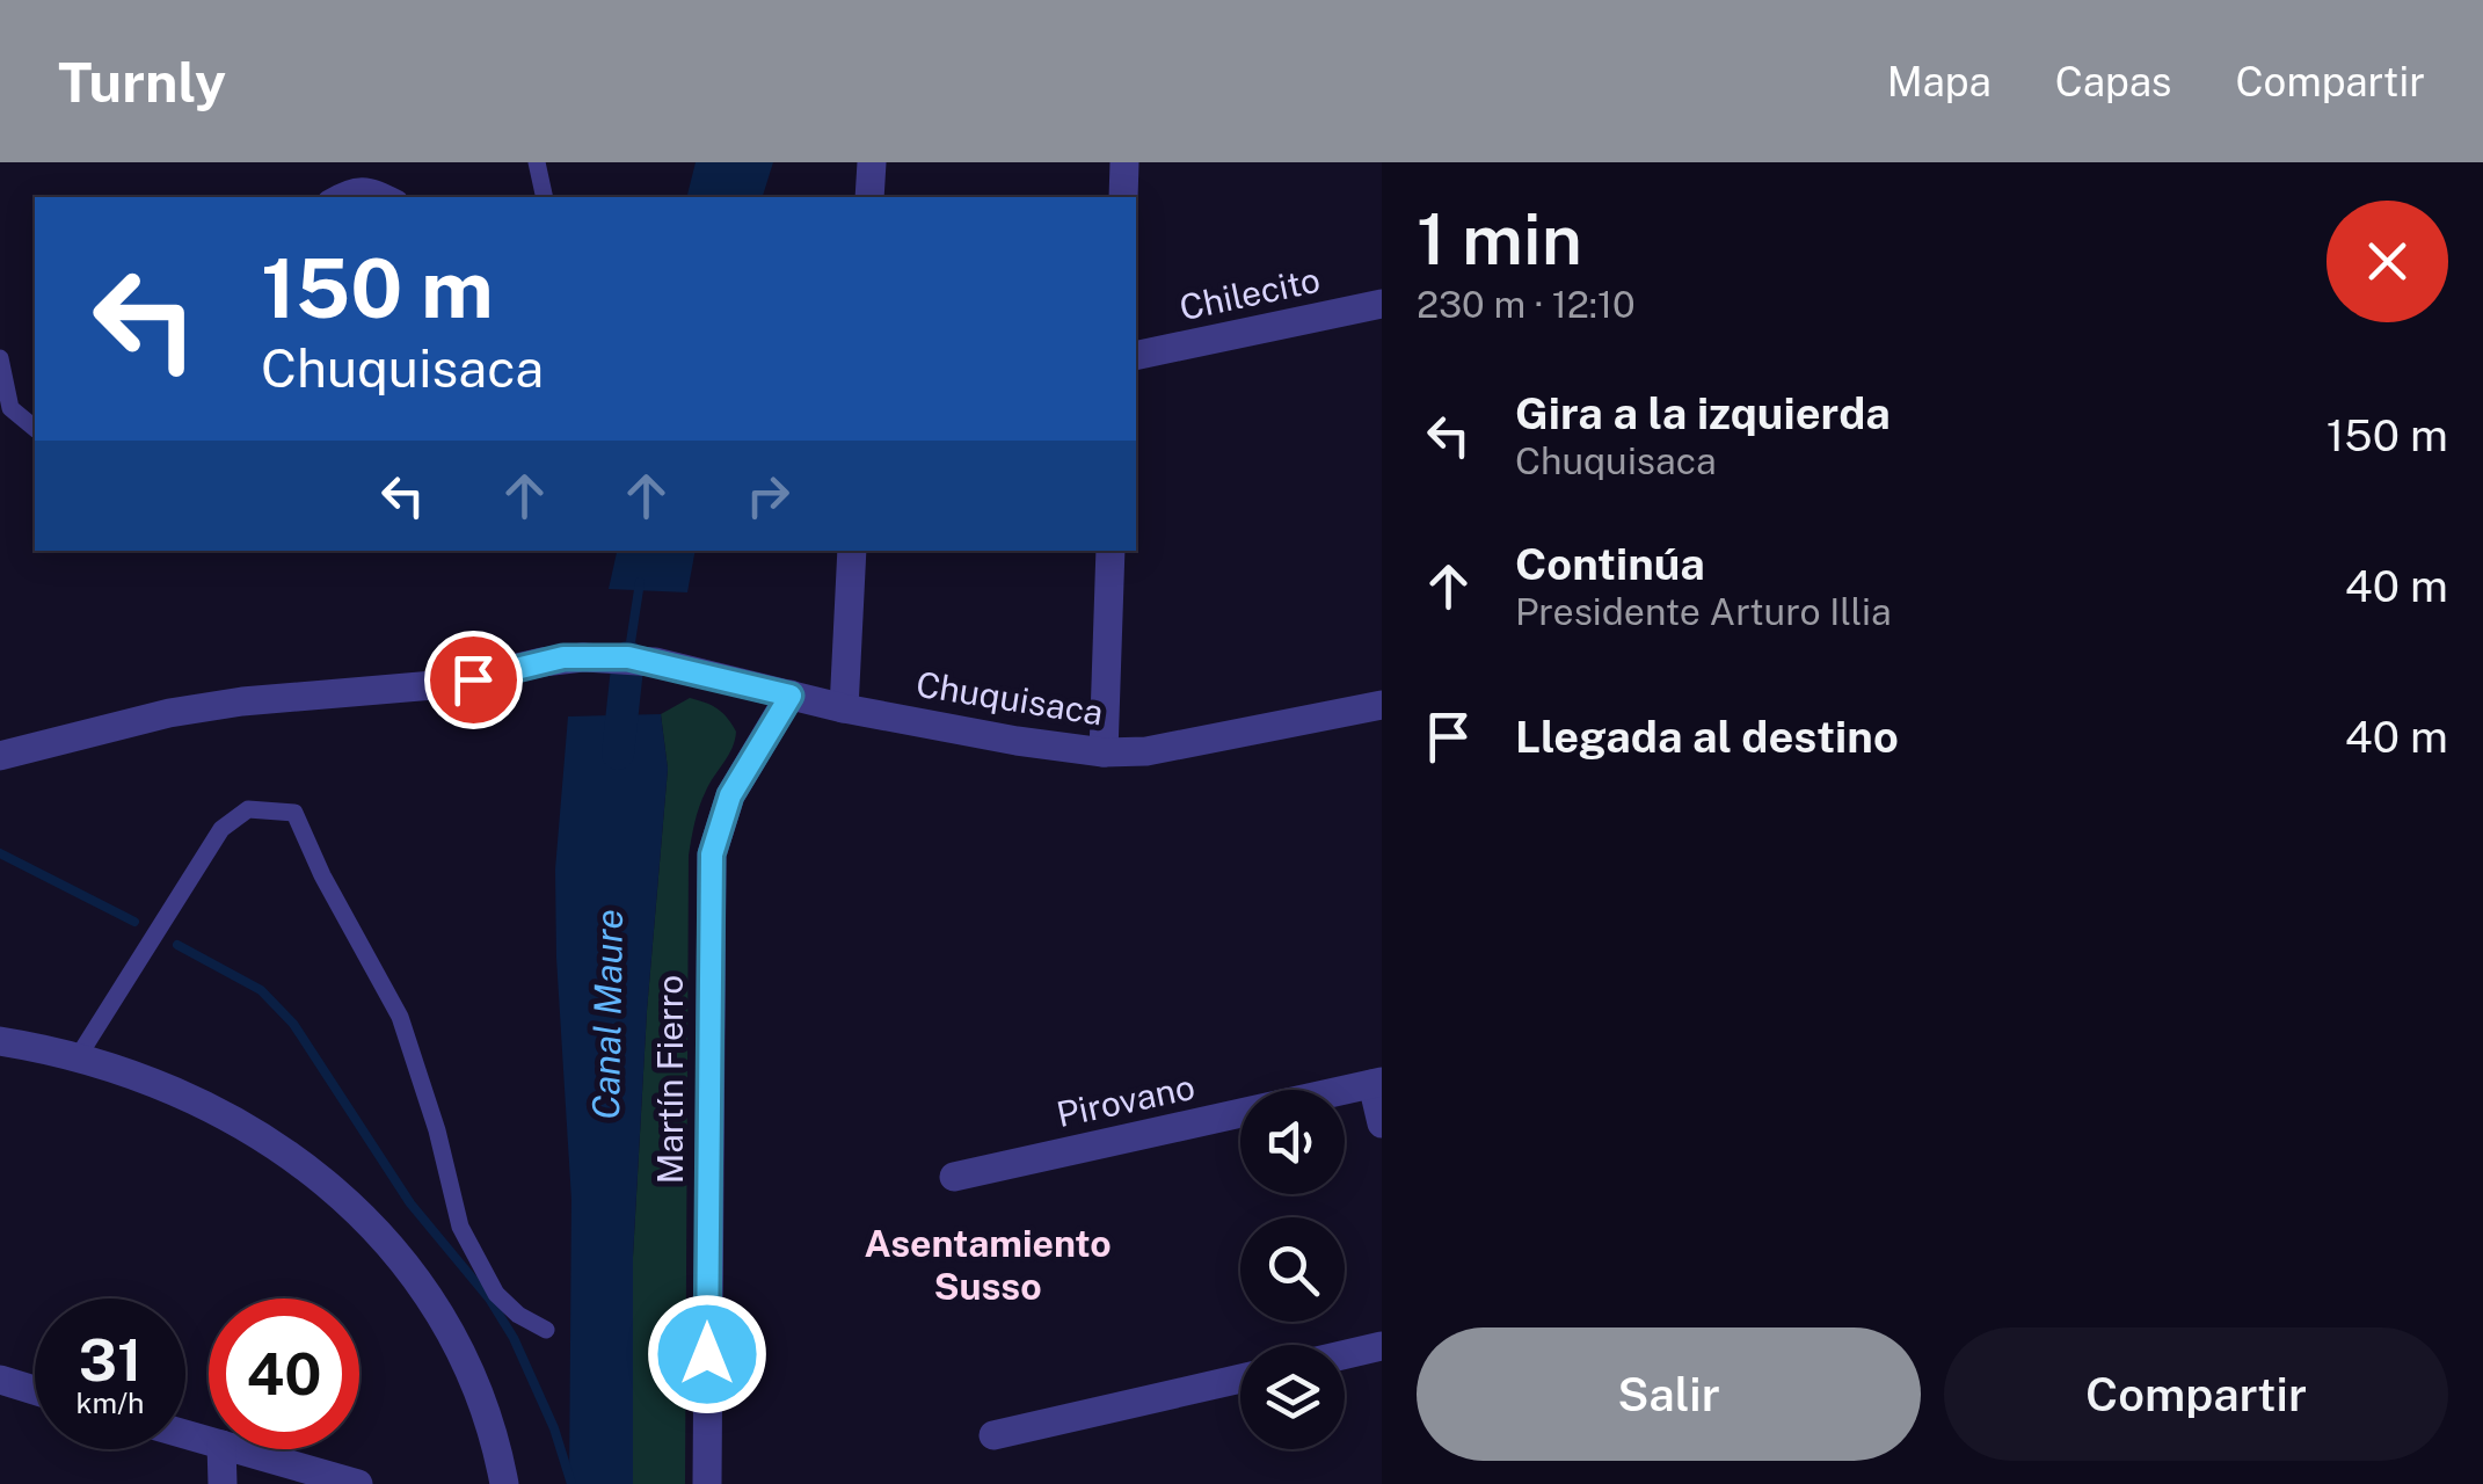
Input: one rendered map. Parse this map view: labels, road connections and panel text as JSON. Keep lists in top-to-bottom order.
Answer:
{
  "streets": {
    "street": [
      "Chilecito",
      "Chuquisaca",
      "Martín Fierro",
      "Pirovano"
    ]
  },
  "crossings": [
    ["Chuquisaca", "Martín Fierro"]
  ],
  "districts": ["Asentamiento Susso"],
  "water": ["Canal Maure"],
  "page": {
    "header": "Turnly",
    "nav": ["Mapa", "Capas", "Compartir"],
    "heading": ["1 min", "230 m · 12:10"],
    "turn": ["150 m", "Chuquisaca"],
    "list": [
      {
        "name": "Gira a la izquierda",
        "note": "Chuquisaca",
        "value": "150 m"
      },
      {
        "name": "Continúa",
        "note": "Presidente Arturo Illia",
        "value": "40 m"
      },
      {
        "name": "Llegada al destino",
        "value": "40 m"
      }
    ],
    "speed": "31 km/h",
    "limit": "40",
    "buttons": ["Salir", "Compartir"]
  }
}
